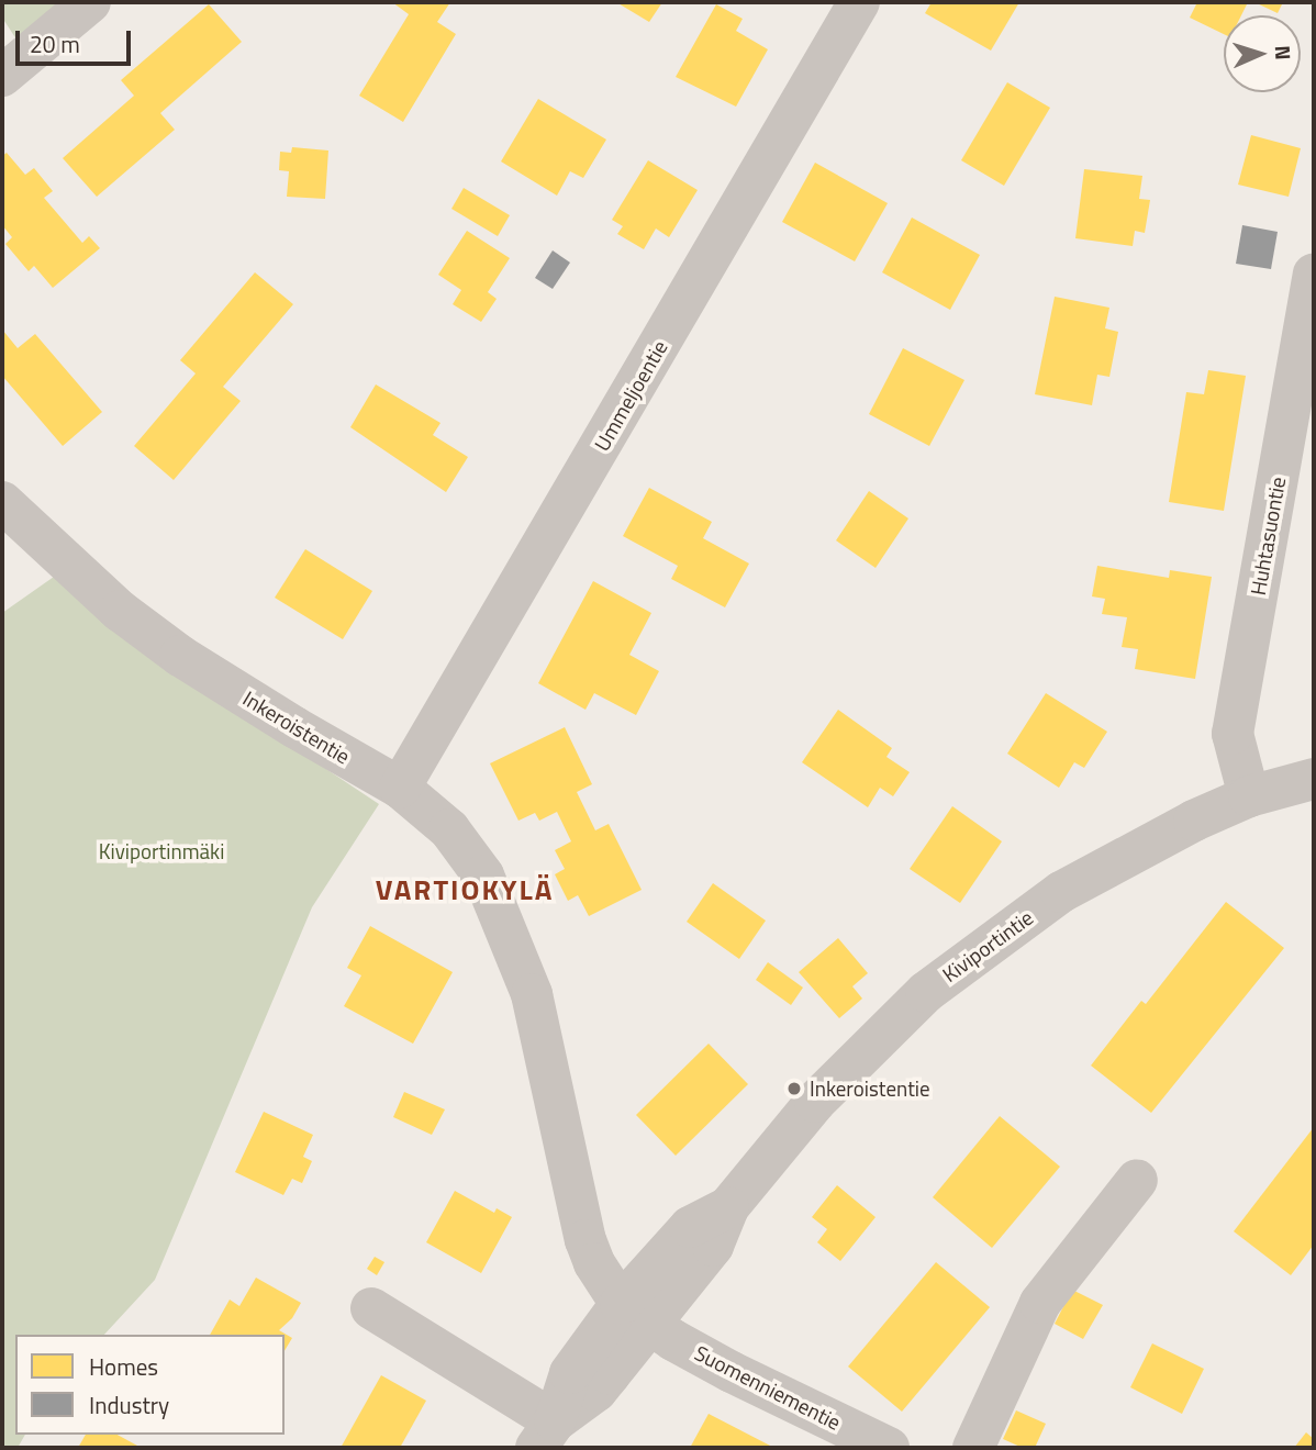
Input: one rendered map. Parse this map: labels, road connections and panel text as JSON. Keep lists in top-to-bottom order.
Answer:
{
  "streets": {
    "street": [
      "Ummeljoentie",
      "Huhtasuontie",
      "Inkeroistentie",
      "Kiviportintie",
      "Suomenniementie"
    ]
  },
  "crossings": [
    ["Ummeljoentie", "Inkeroistentie"],
    ["Huhtasuontie", "Kiviportintie"],
    ["Inkeroistentie", "Kiviportintie"],
    ["Inkeroistentie", "Suomenniementie"],
    ["Kiviportintie", "Suomenniementie"]
  ],
  "districts": ["VARTIOKYLÄ"],
  "parks": ["Kiviportinmäki"],
  "places": ["Inkeroistentie"],
  "legend": ["Homes", "Industry"],
  "scale_bar": "20 m",
  "north": "right"
}
